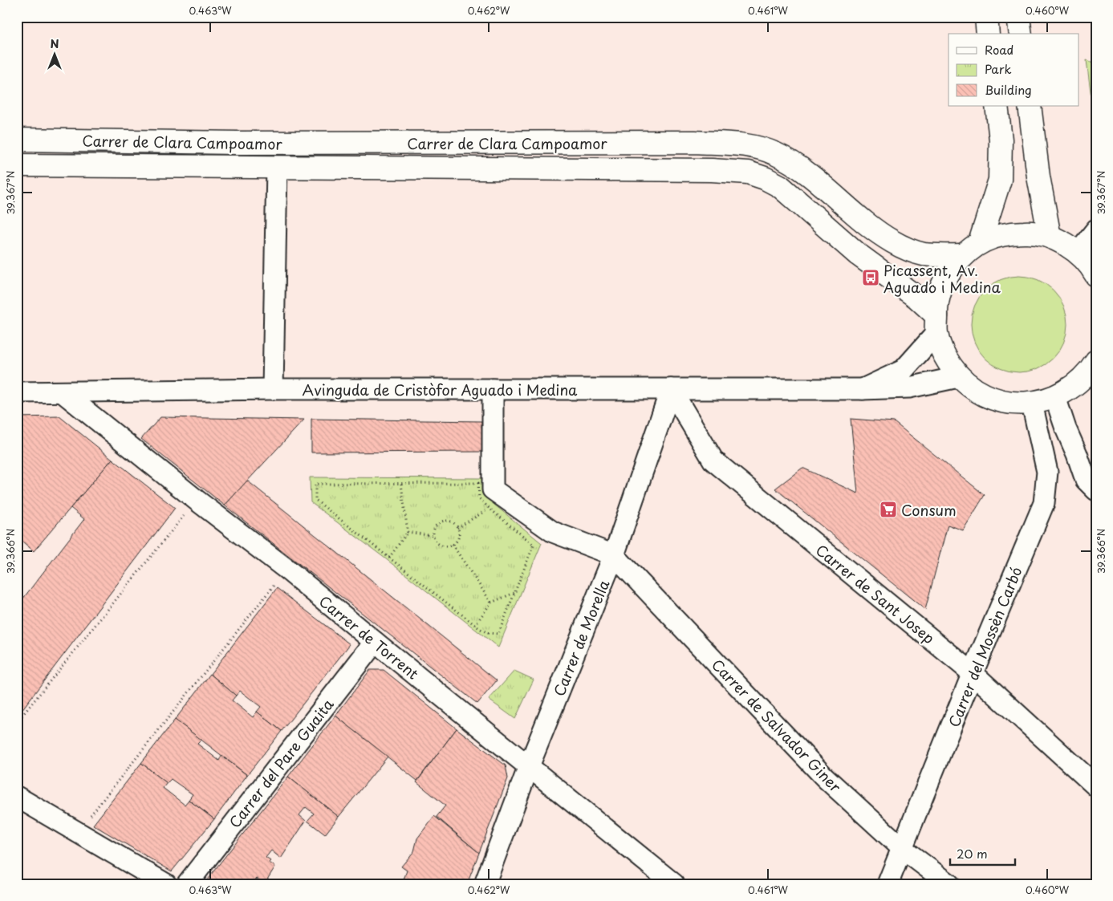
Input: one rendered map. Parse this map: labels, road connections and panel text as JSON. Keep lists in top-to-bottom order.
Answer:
{
  "streets": {
    "street": [
      "Carrer de Clara Campoamor",
      "Avinguda de Cristòfor Aguado i Medina",
      "Carrer de Sant Josep",
      "Carrer de Torrent",
      "Carrer de Morella",
      "Carrer del Mossèn Carbó",
      "Carrer de Salvador Giner",
      "Carrer del Pare Guaita"
    ]
  },
  "crossings": [
    ["Carrer de Clara Campoamor", "Avinguda de Cristòfor Aguado i Medina"],
    ["Avinguda de Cristòfor Aguado i Medina", "Carrer de Sant Josep"],
    ["Avinguda de Cristòfor Aguado i Medina", "Carrer de Torrent"],
    ["Avinguda de Cristòfor Aguado i Medina", "Carrer de Morella"],
    ["Carrer de Sant Josep", "Carrer de Morella"],
    ["Carrer de Sant Josep", "Carrer del Mossèn Carbó"],
    ["Carrer de Torrent", "Carrer de Morella"],
    ["Carrer de Torrent", "Carrer del Pare Guaita"],
    ["Carrer de Morella", "Carrer de Salvador Giner"],
    ["Carrer del Mossèn Carbó", "Carrer de Salvador Giner"]
  ],
  "places": {
    "bus stop": ["Picassent, Av. Aguado i Medina"],
    "supermarket": ["Consum"]
  },
  "legend": ["Road", "Park", "Building"],
  "scale_bar": "20 m",
  "north": "top",
  "coordinates": [
    "0.463°W",
    "0.462°W",
    "0.461°W",
    "0.460°W",
    "39.367°N",
    "39.366°N"
  ]
}
